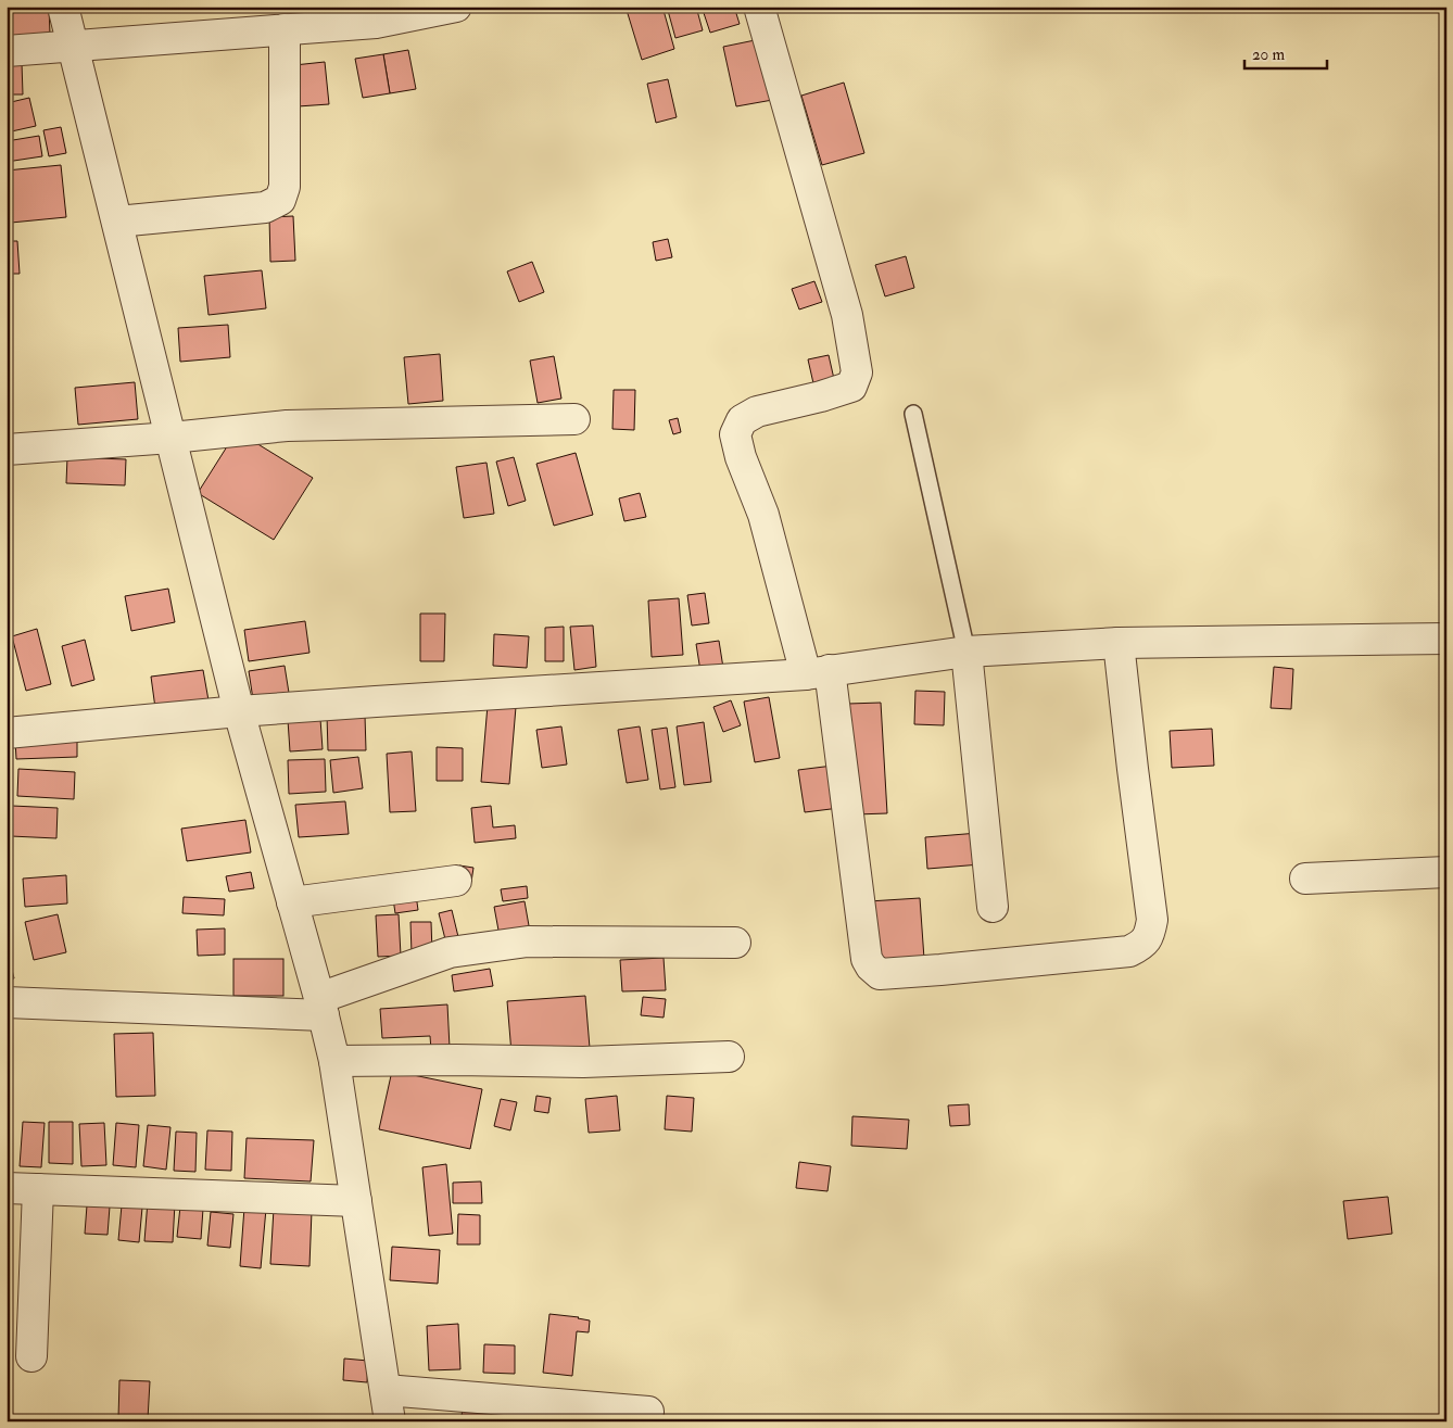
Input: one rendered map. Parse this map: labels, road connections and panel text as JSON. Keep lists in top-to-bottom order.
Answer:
{
  "scale_bar": "20 m"
}
